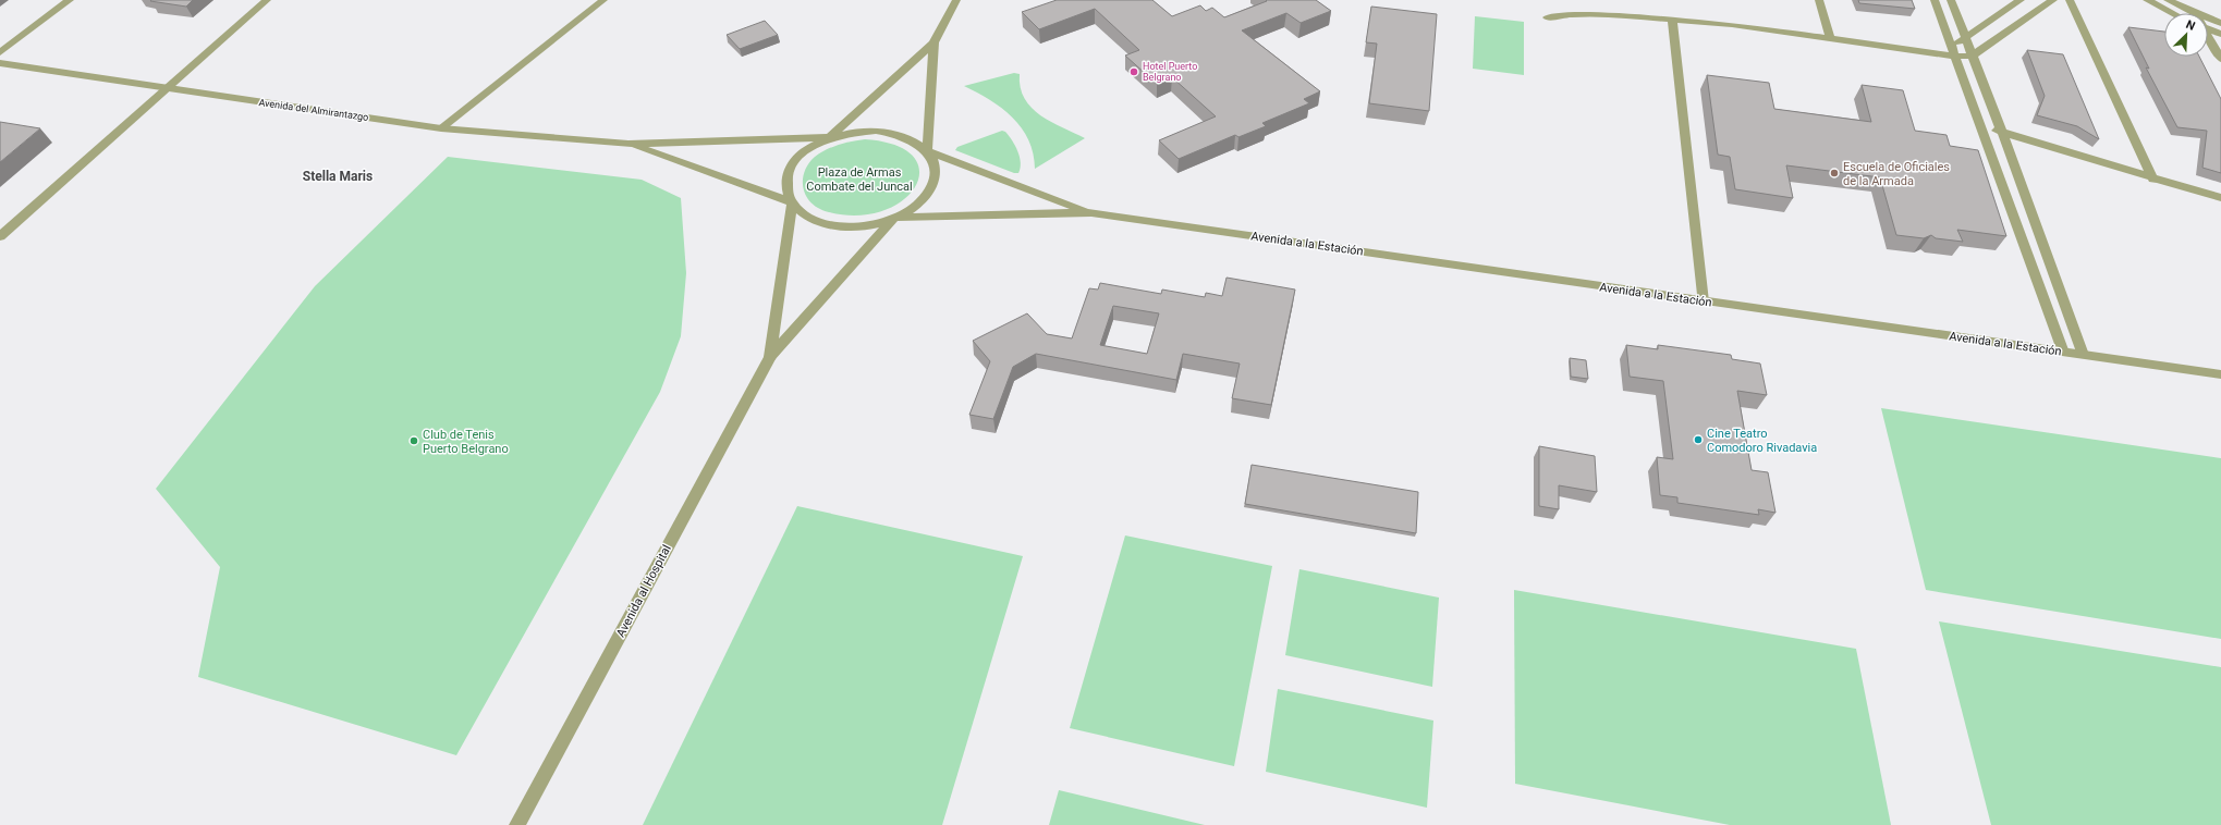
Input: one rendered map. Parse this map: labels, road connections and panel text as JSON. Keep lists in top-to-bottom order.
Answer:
{
  "streets": {
    "street": ["Avenida del Almirantazgo", "Avenida a la Estación", "Avenida al Hospital"]
  },
  "districts": ["Stella Maris"],
  "parks": ["Plaza de Armas Combate del Juncal"],
  "places": [
    "Hotel Puerto Belgrano",
    "Escuela de Oficiales de la Armada",
    "Cine Teatro Comodoro Rivadavia",
    "Club de Tenis Puerto Belgrano"
  ],
  "north": "top right"
}
